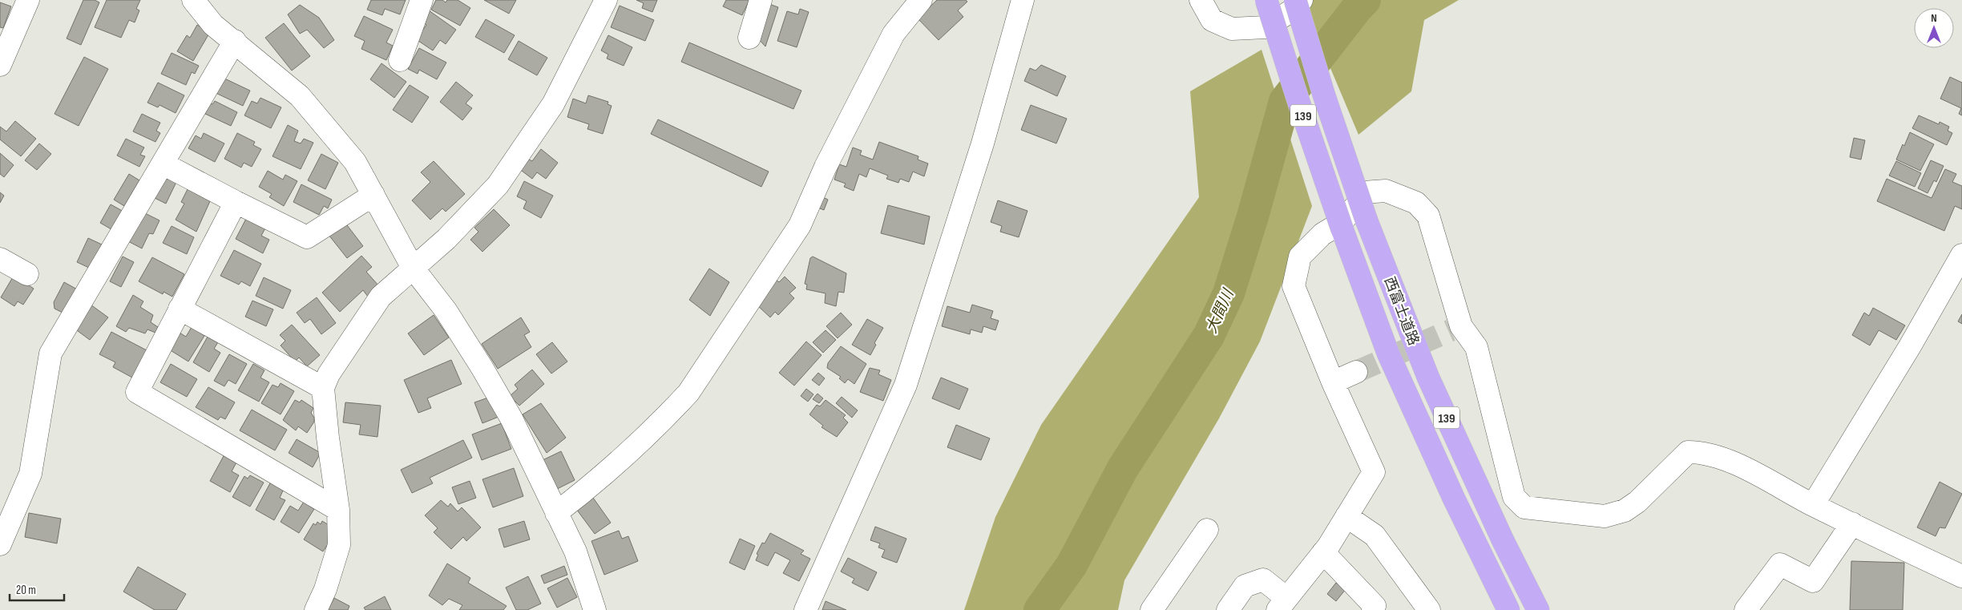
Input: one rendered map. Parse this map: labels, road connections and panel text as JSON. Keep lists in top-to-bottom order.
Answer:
{
  "streets": {
    "highway": ["139", "西富士道路"]
  },
  "water": ["大間川"],
  "scale_bar": "20 m",
  "north": "top"
}
